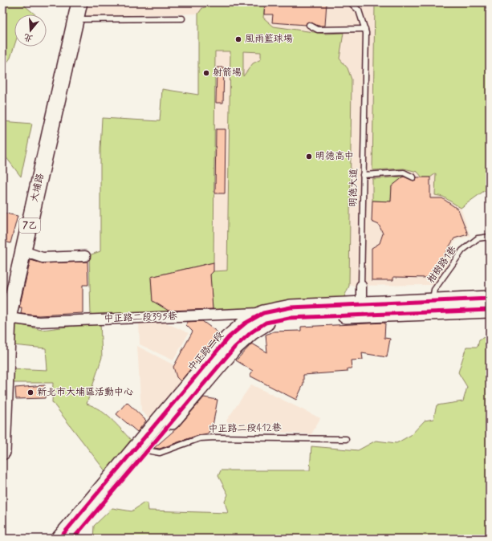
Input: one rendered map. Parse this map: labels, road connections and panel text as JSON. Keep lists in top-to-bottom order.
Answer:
{
  "streets": {
    "main road": ["大埔路", "7乙", "中正路二段"],
    "street": ["中正路二段395巷"],
    "lane": ["明德大道", "柑樹路1巷", "中正路二段412巷"]
  },
  "crossings": [
    ["大埔路", "中正路二段395巷"],
    ["柑樹路1巷", "中正路二段"],
    ["中正路二段395巷", "中正路二段"],
    ["中正路二段", "中正路二段412巷"]
  ],
  "places": [
    "風雨籃球場",
    "射箭場",
    "明德高中",
    "新北市大埔區活動中心"
  ],
  "north": "bottom"
}
